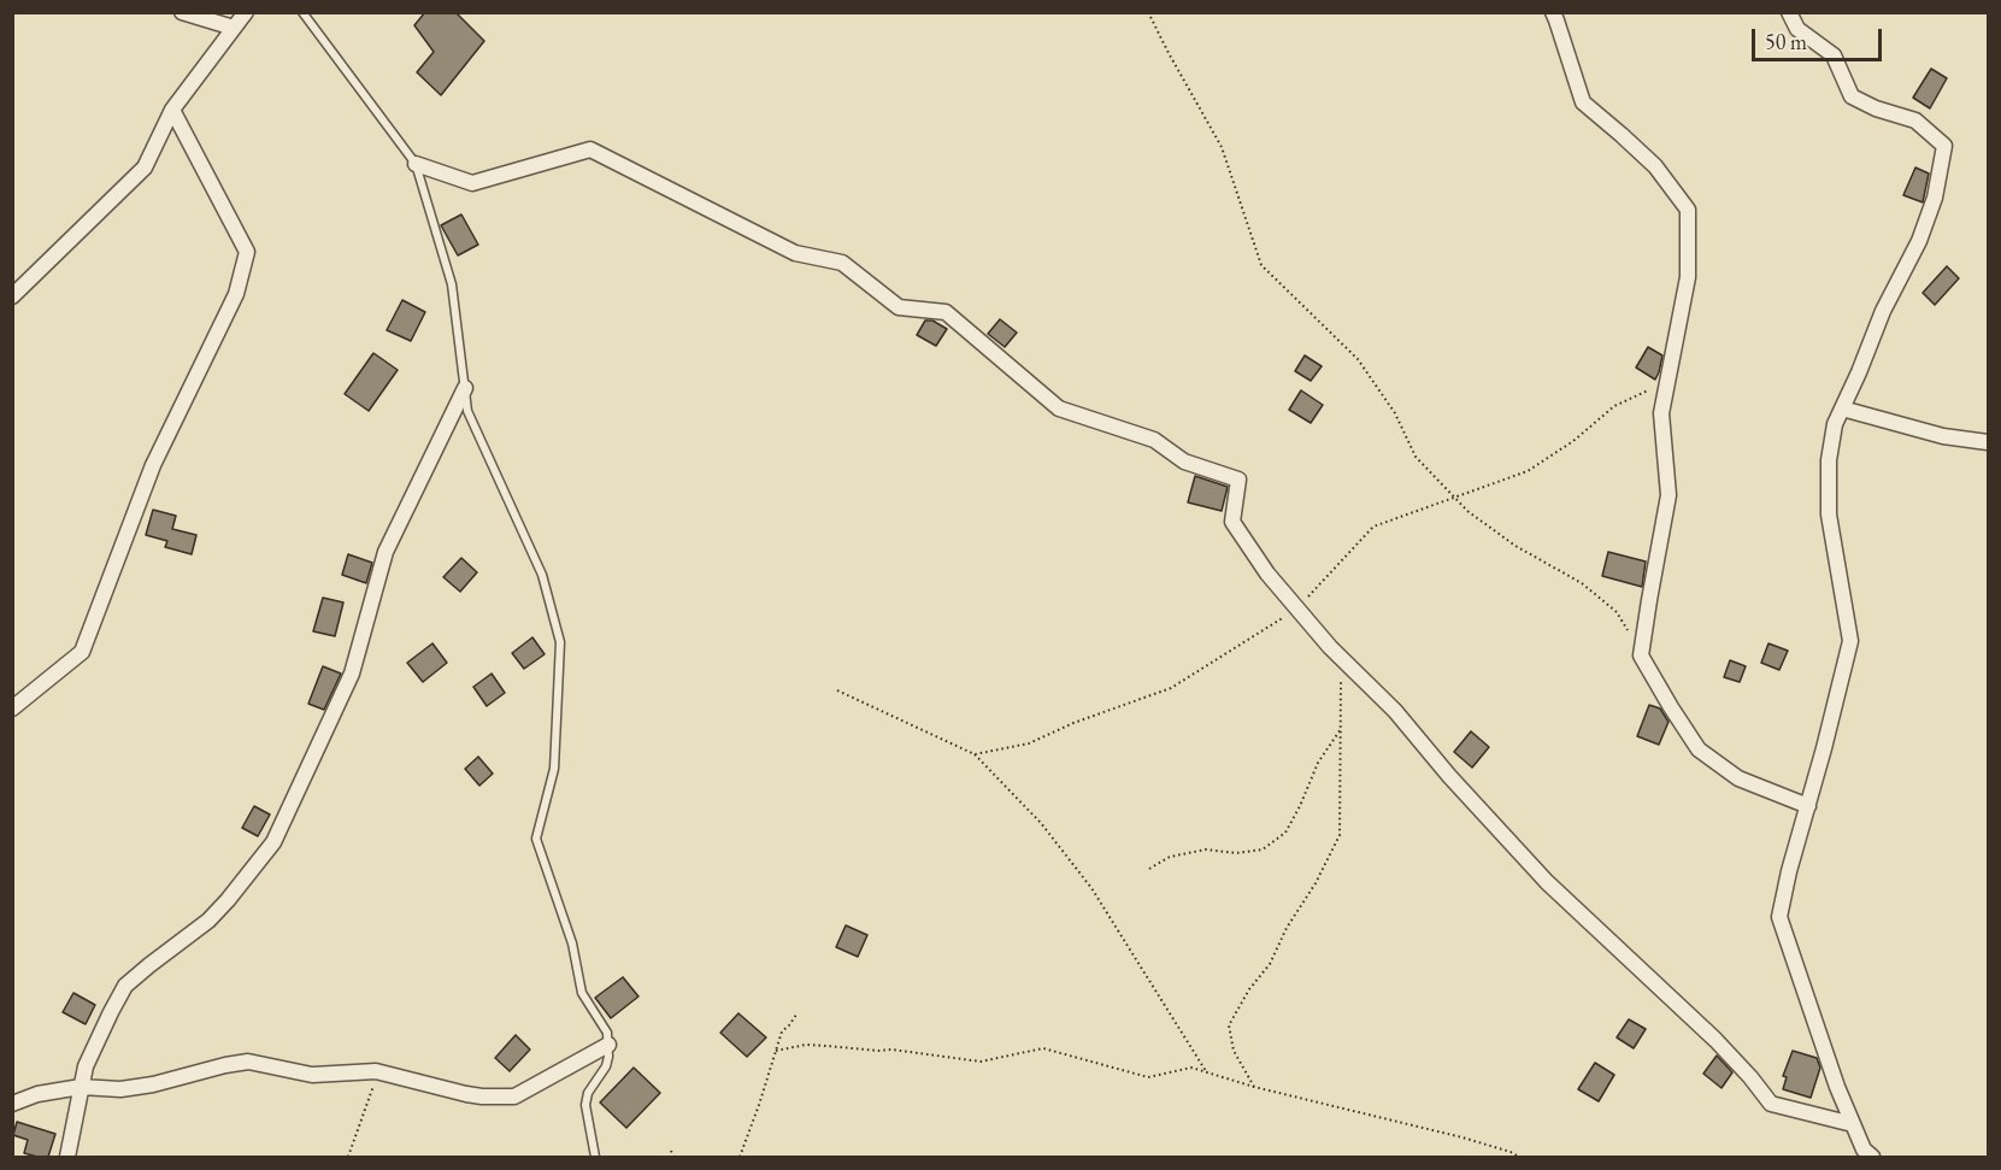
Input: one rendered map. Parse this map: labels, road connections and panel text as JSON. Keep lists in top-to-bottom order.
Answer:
{
  "scale_bar": "50 m"
}
